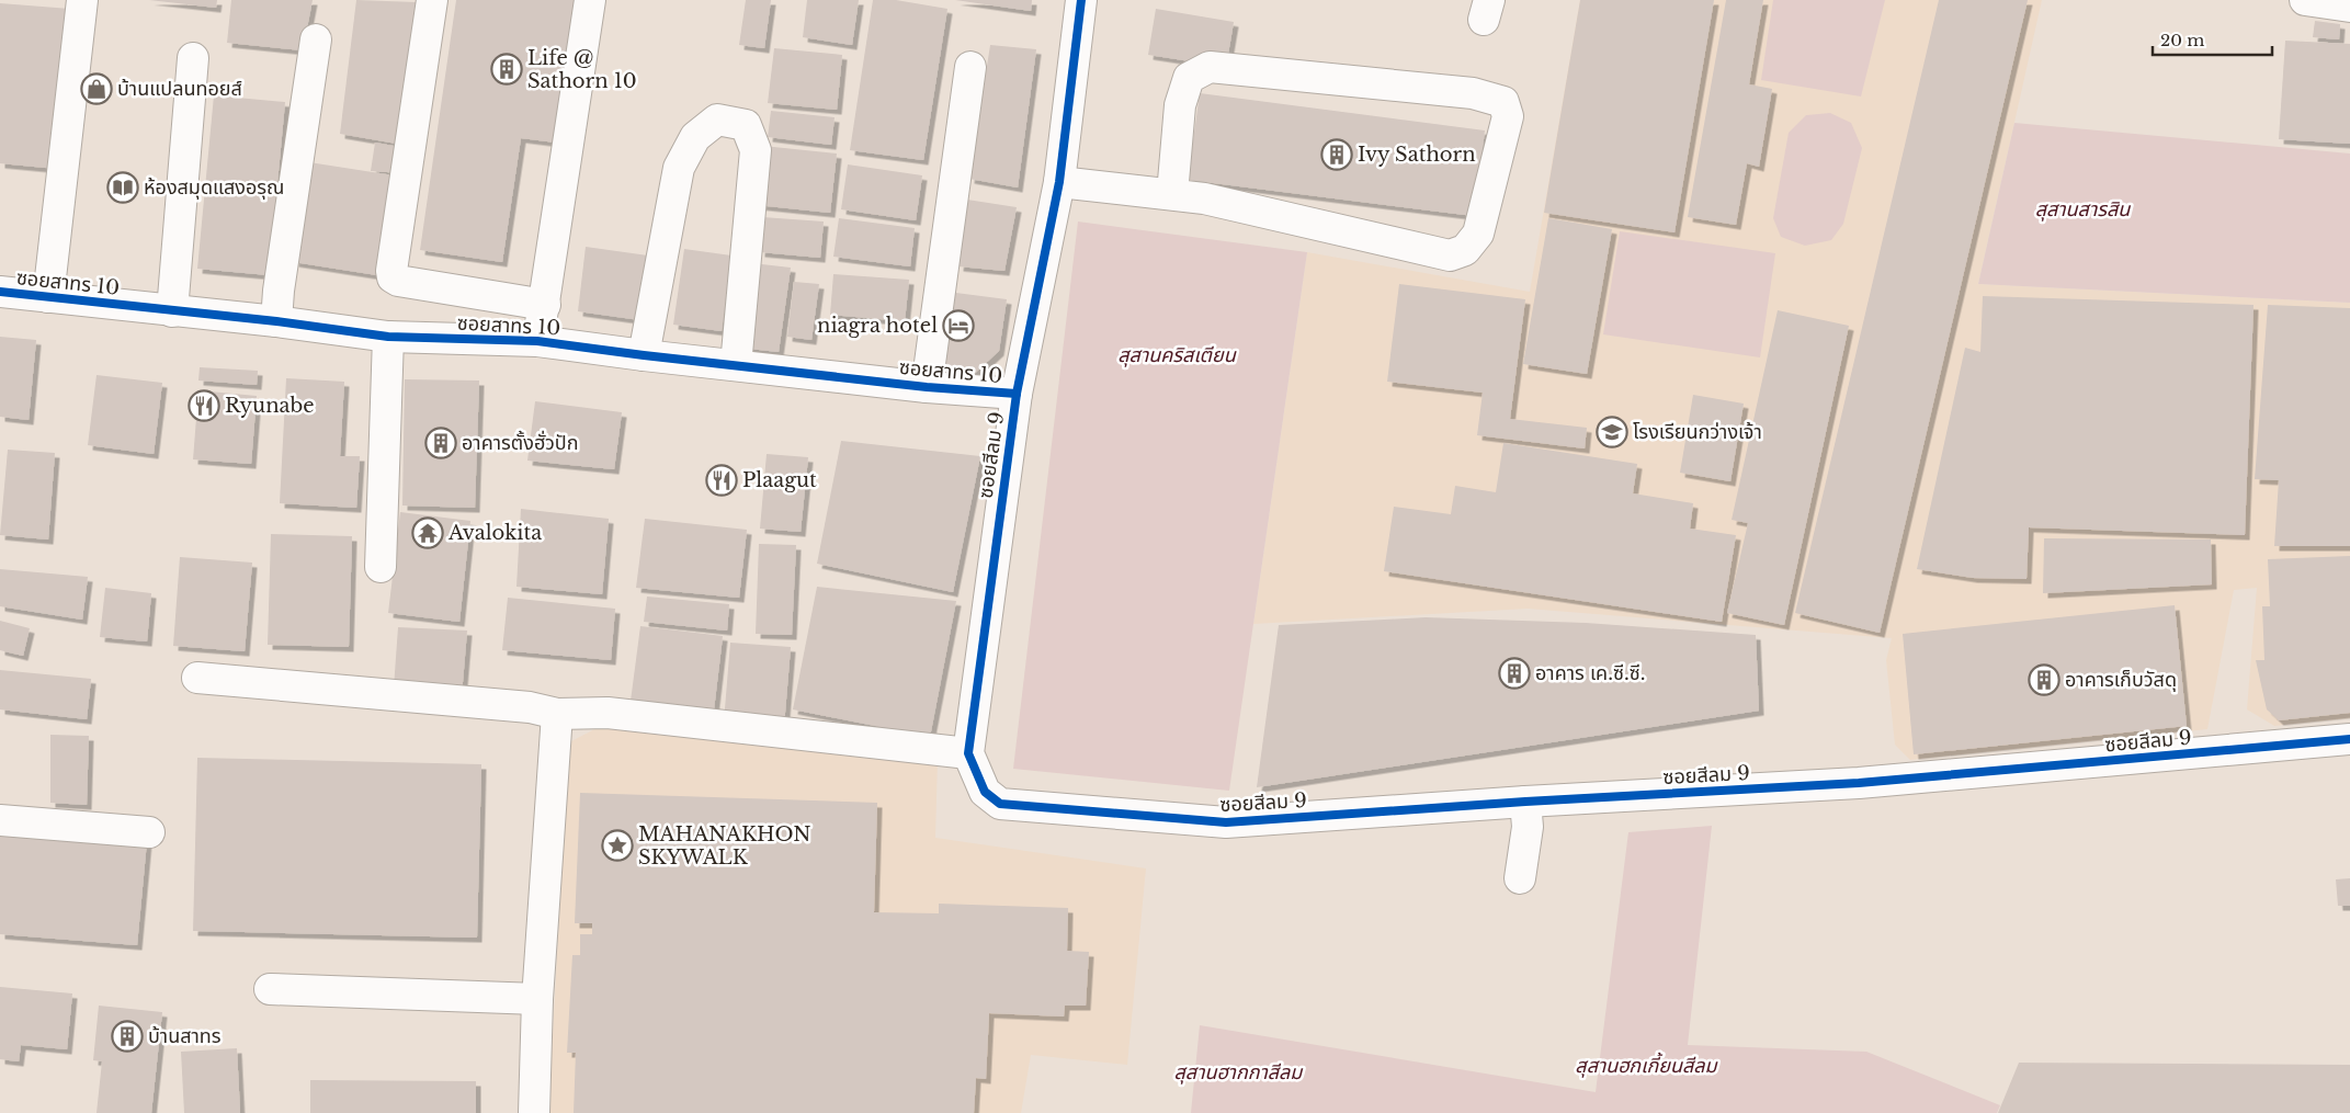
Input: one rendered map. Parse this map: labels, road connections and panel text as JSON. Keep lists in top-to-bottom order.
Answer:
{
  "streets": {
    "street": ["ซอยสาทร 10", "ซอยสีลม 9"]
  },
  "crossings": [
    ["ซอยสาทร 10", "ซอยสีลม 9"]
  ],
  "parks": [
    "สุสานสารสิน",
    "สุสานคริสเตียน",
    "สุสานฮกเกี้ยนสีลม",
    "สุสานฮากกาสีลม"
  ],
  "places": {
    "building": [
      "Life @ Sathorn 10",
      "Ivy Sathorn",
      "อาคารตั้งฮั่วปัก",
      "อาคาร เค.ซี.ซี.",
      "อาคารเก็บวัสดุ",
      "บ้านสาทร"
    ],
    "shop": ["บ้านแปลนทอยส์"],
    "library": ["ห้องสมุดแสงอรุณ"],
    "hotel": ["niagra hotel"],
    "restaurant": ["Ryunabe", "Plaagut"],
    "school or university": ["โรงเรียนกว่างเจ้า"],
    "temple": ["Avalokita"],
    "place": ["MAHANAKHON SKYWALK"]
  },
  "scale_bar": "20 m"
}
